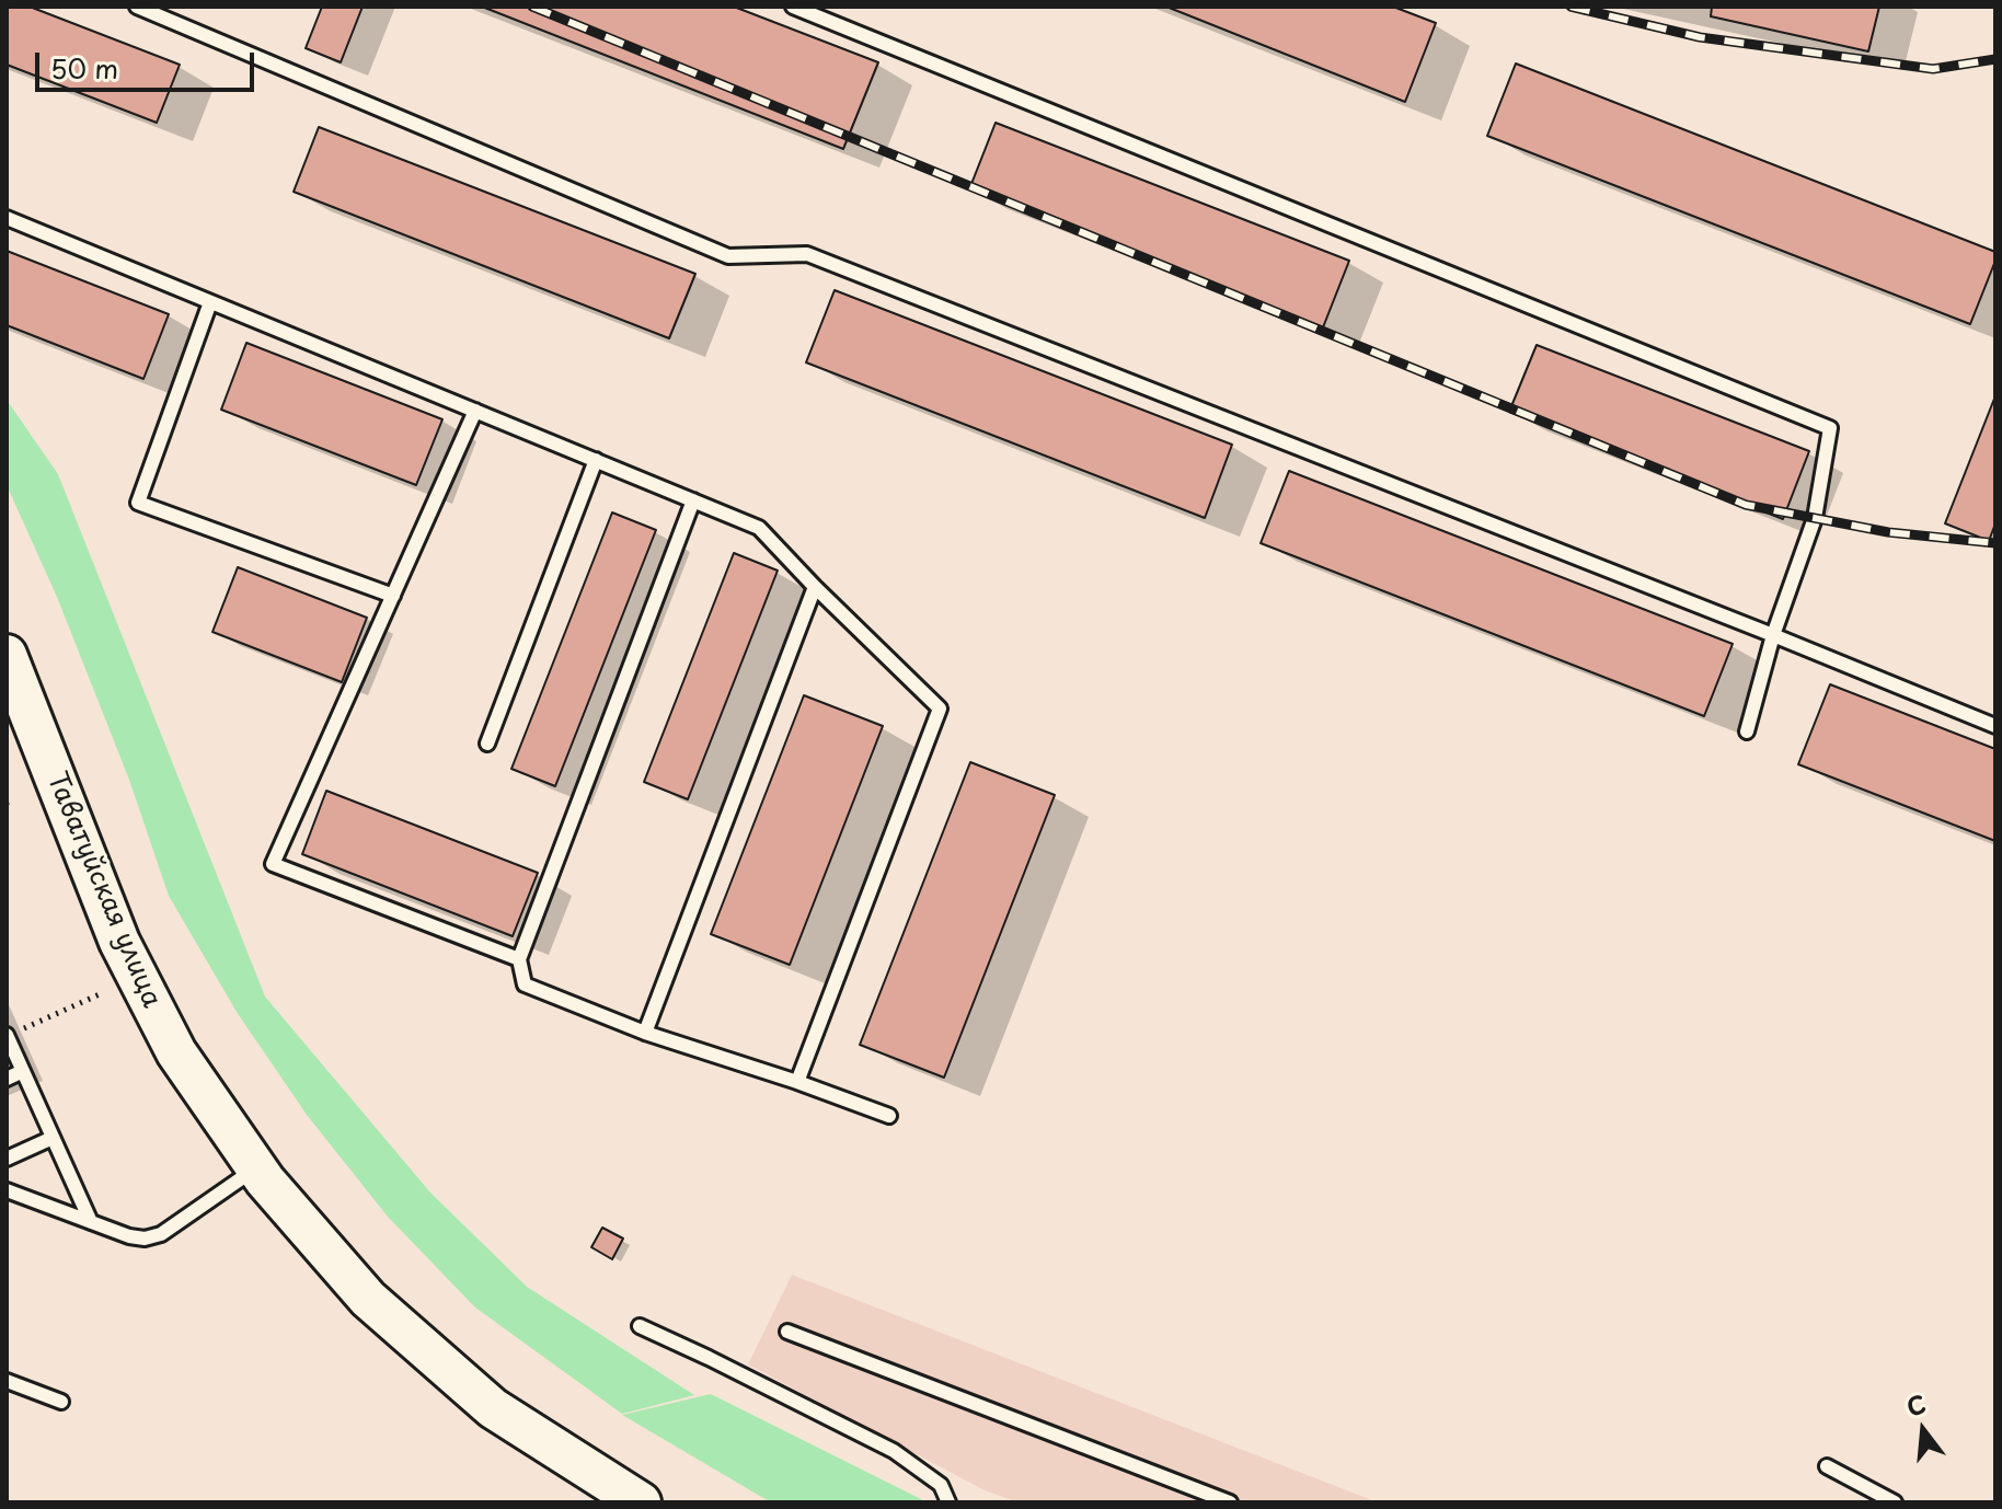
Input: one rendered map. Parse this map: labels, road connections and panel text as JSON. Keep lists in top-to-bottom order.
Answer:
{
  "streets": {
    "main road": ["Таватуйская улица"]
  },
  "scale_bar": "50 m",
  "north": "top"
}
